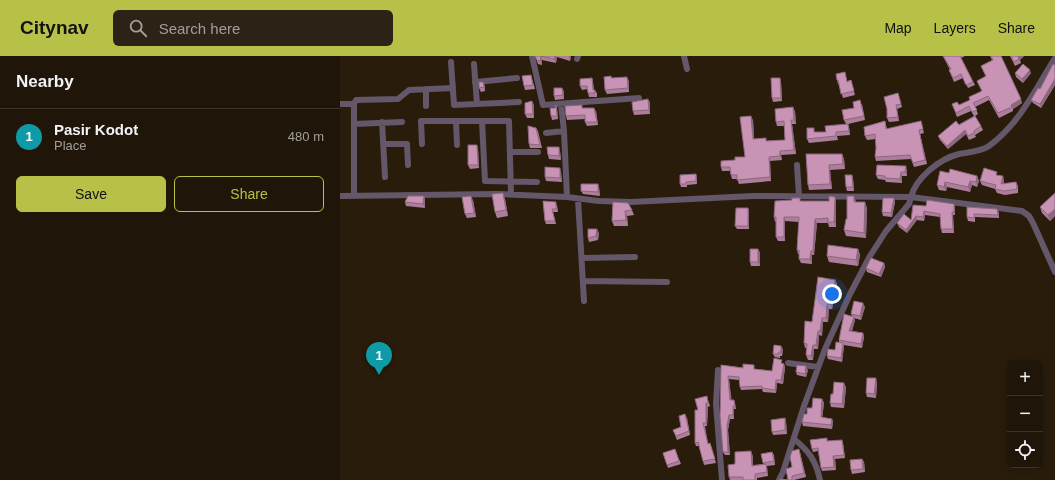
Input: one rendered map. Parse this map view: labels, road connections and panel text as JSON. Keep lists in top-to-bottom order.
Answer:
{
  "page": {
    "header": "Citynav",
    "search": "Search here",
    "nav": ["Map", "Layers", "Share"],
    "heading": "Nearby",
    "list": [
      {
        "mark": "1",
        "name": "Pasir Kodot",
        "note": "Place",
        "value": "480 m"
      }
    ],
    "buttons": ["Save", "Share"],
    "pins": "1",
    "map_buttons": ["+", "−"]
  }
}
